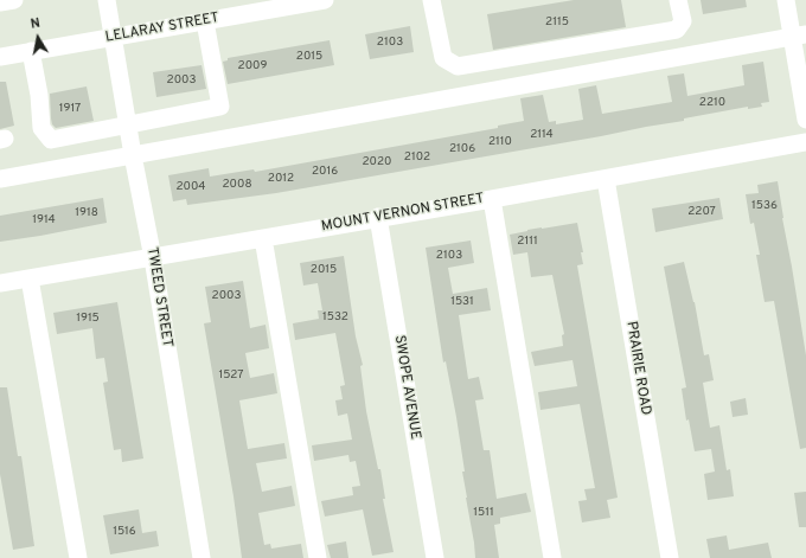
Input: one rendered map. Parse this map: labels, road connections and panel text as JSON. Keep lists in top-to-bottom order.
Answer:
{
  "streets": {
    "street": [
      "LELARAY STREET",
      "MOUNT VERNON STREET",
      "TWEED STREET",
      "PRAIRIE ROAD",
      "SWOPE AVENUE"
    ]
  },
  "crossings": [
    ["LELARAY STREET", "TWEED STREET"],
    ["MOUNT VERNON STREET", "TWEED STREET"],
    ["MOUNT VERNON STREET", "PRAIRIE ROAD"],
    ["MOUNT VERNON STREET", "SWOPE AVENUE"]
  ],
  "house_numbers": [
    "2115",
    "2103",
    "2015",
    "2009",
    "2003",
    "2210",
    "1917",
    "2114",
    "2110",
    "2106",
    "2102",
    "2020",
    "2016",
    "2012",
    "2008",
    "2004",
    "1536",
    "2207",
    "1918",
    "1914",
    "2111",
    "2103",
    "2015",
    "2003",
    "1531",
    "1532",
    "1915",
    "1527",
    "1511",
    "1516"
  ],
  "north": "top"
}
